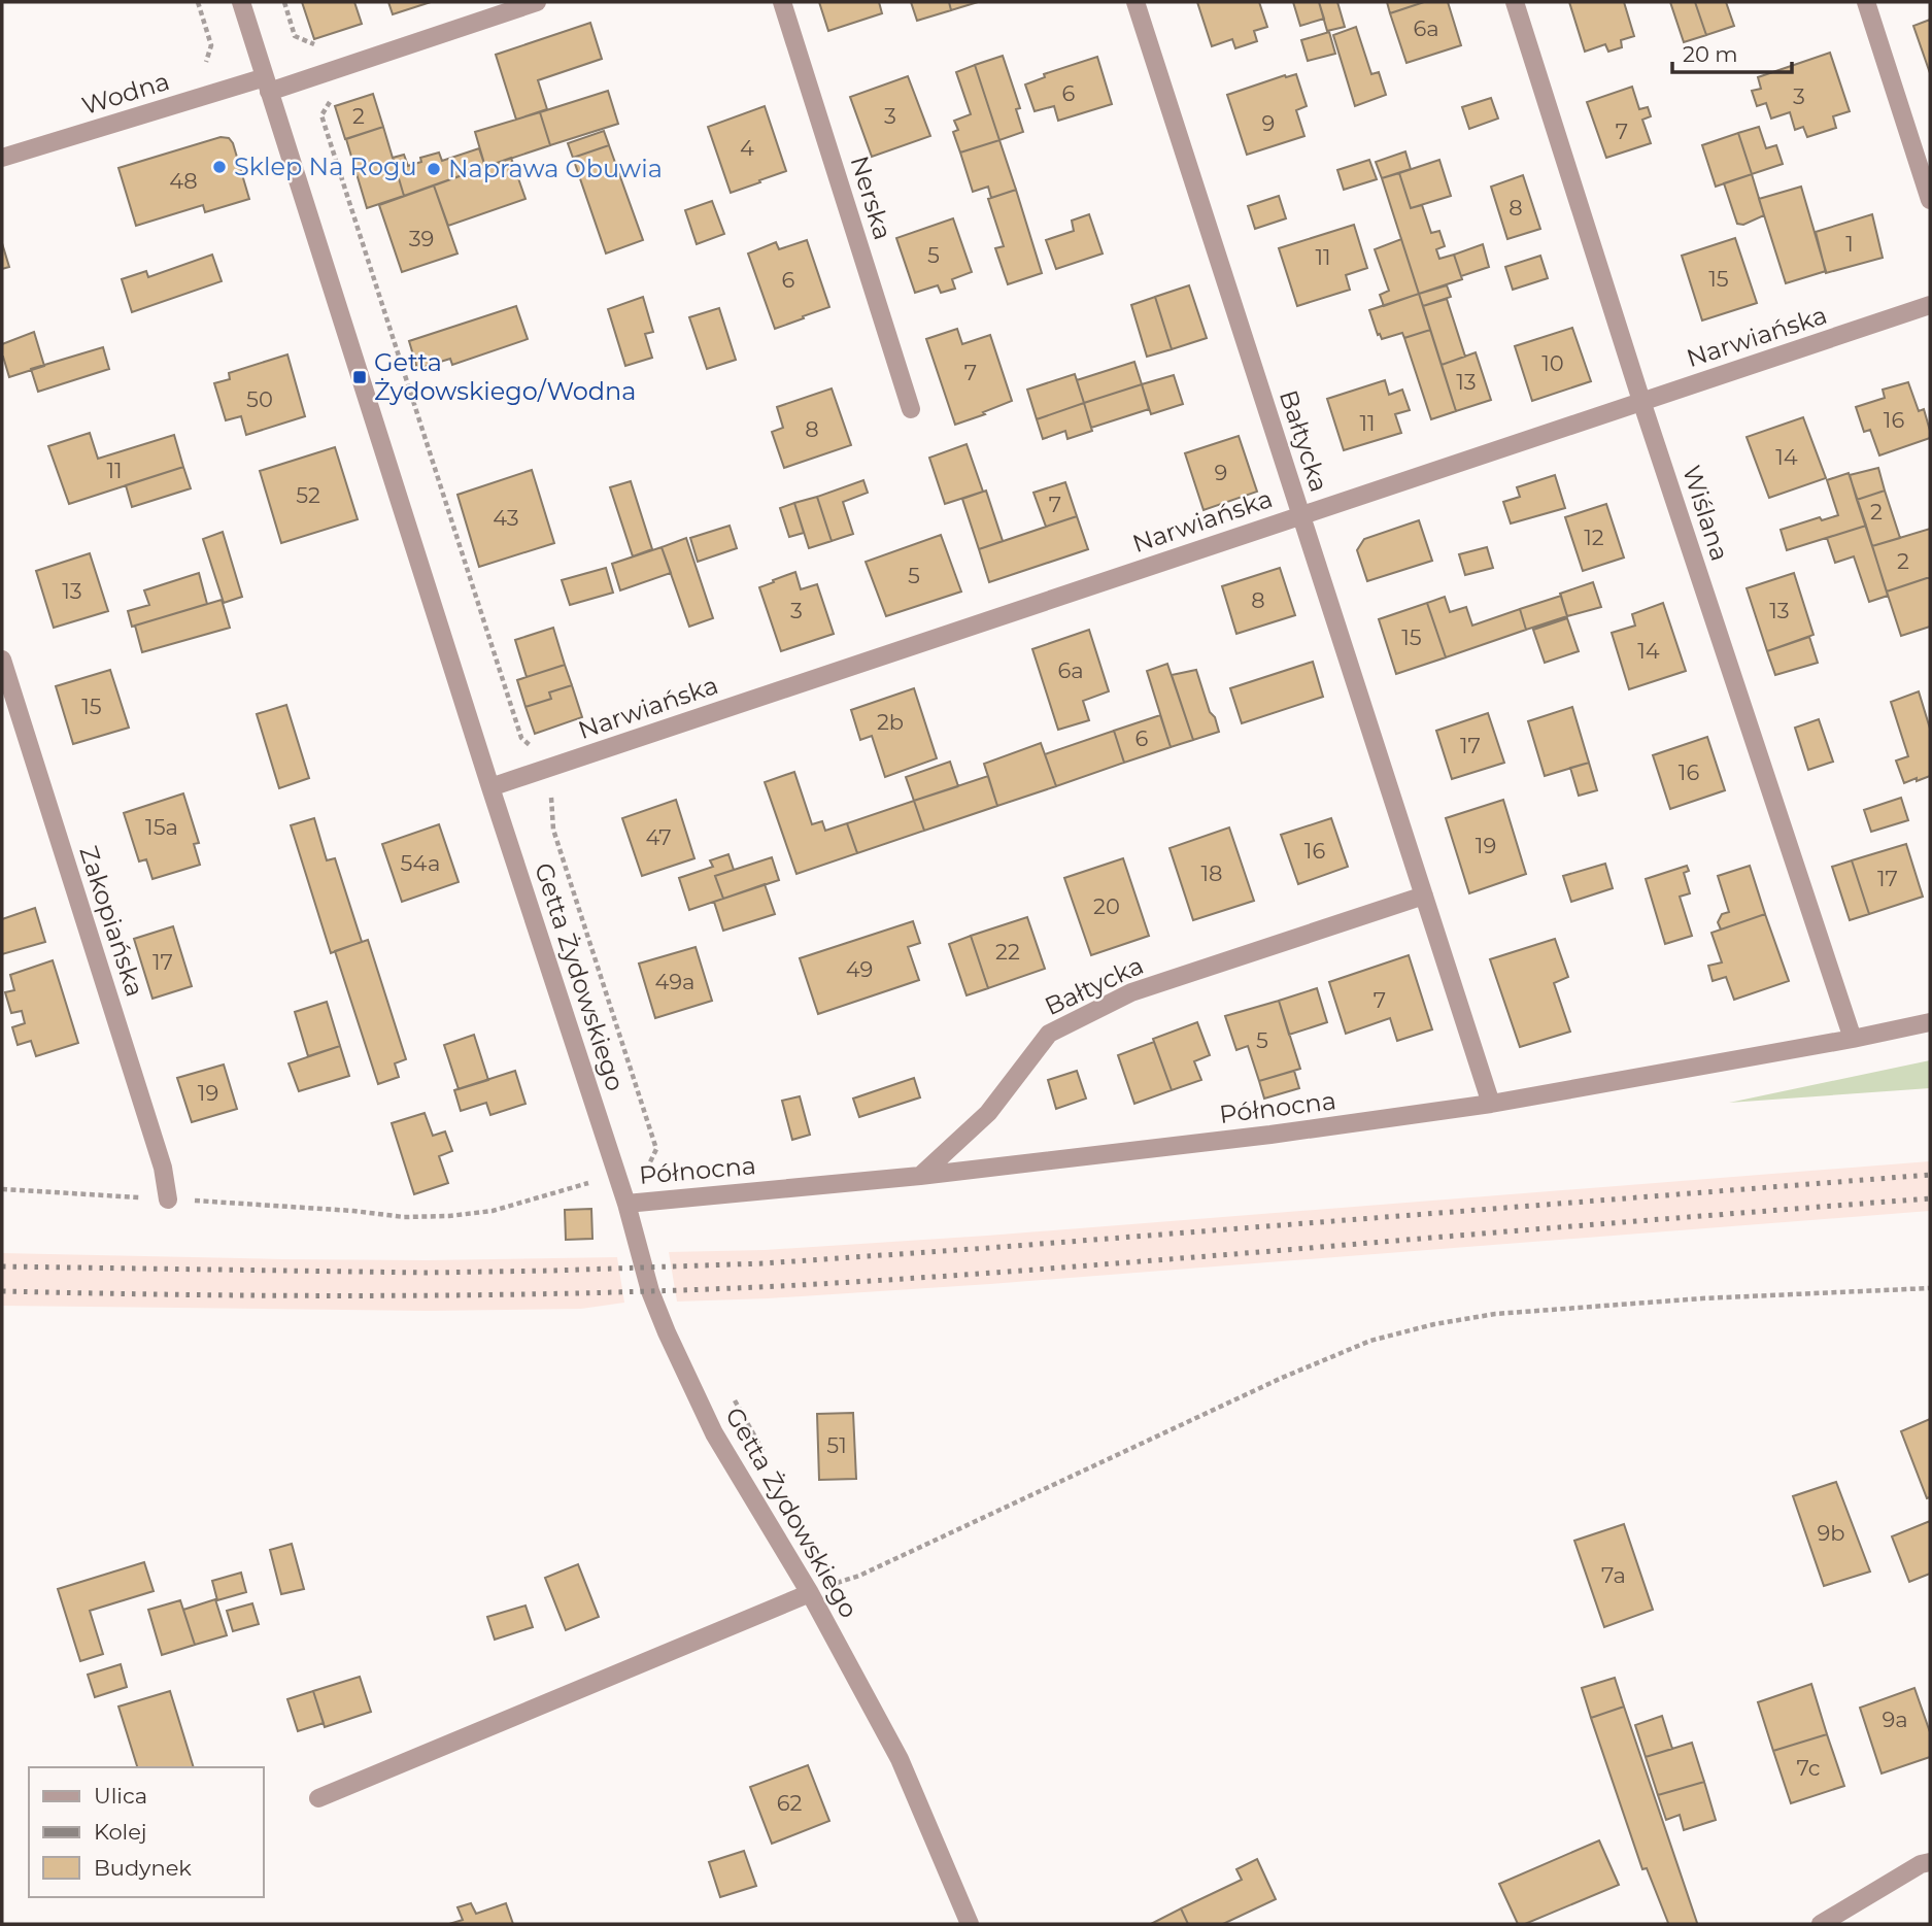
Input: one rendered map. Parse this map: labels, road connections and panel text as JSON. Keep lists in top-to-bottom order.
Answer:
{
  "streets": {
    "street": [
      "Wodna",
      "Nerska",
      "Narwiańska",
      "Bałtycka",
      "Wiślana",
      "Zakopiańska",
      "Getta Żydowskiego",
      "Północna"
    ]
  },
  "crossings": [
    ["Wodna", "Getta Żydowskiego"],
    ["Narwiańska", "Bałtycka"],
    ["Narwiańska", "Wiślana"],
    ["Narwiańska", "Getta Żydowskiego"],
    ["Bałtycka", "Północna"],
    ["Wiślana", "Północna"],
    ["Getta Żydowskiego", "Północna"]
  ],
  "places": {
    "other": ["Sklep Na Rogu", "Naprawa Obuwia"],
    "transit": ["Getta Żydowskiego/Wodna"]
  },
  "house_numbers": [
    "6a",
    "6",
    "3",
    "2",
    "3",
    "9",
    "7",
    "4",
    "48",
    "8",
    "39",
    "1",
    "5",
    "11",
    "15",
    "6",
    "10",
    "7",
    "13",
    "50",
    "16",
    "11",
    "8",
    "14",
    "11",
    "9",
    "52",
    "7",
    "2",
    "43",
    "12",
    "2",
    "5",
    "13",
    "8",
    "3",
    "13",
    "15",
    "14",
    "6a",
    "15",
    "2b",
    "6",
    "17",
    "16",
    "15a",
    "47",
    "19",
    "16",
    "54a",
    "18",
    "17",
    "20",
    "22",
    "17",
    "49",
    "49a",
    "7",
    "5",
    "19",
    "51",
    "9b",
    "7a",
    "9a",
    "7c",
    "62"
  ],
  "legend": ["Ulica", "Kolej", "Budynek"],
  "scale_bar": "20 m"
}
